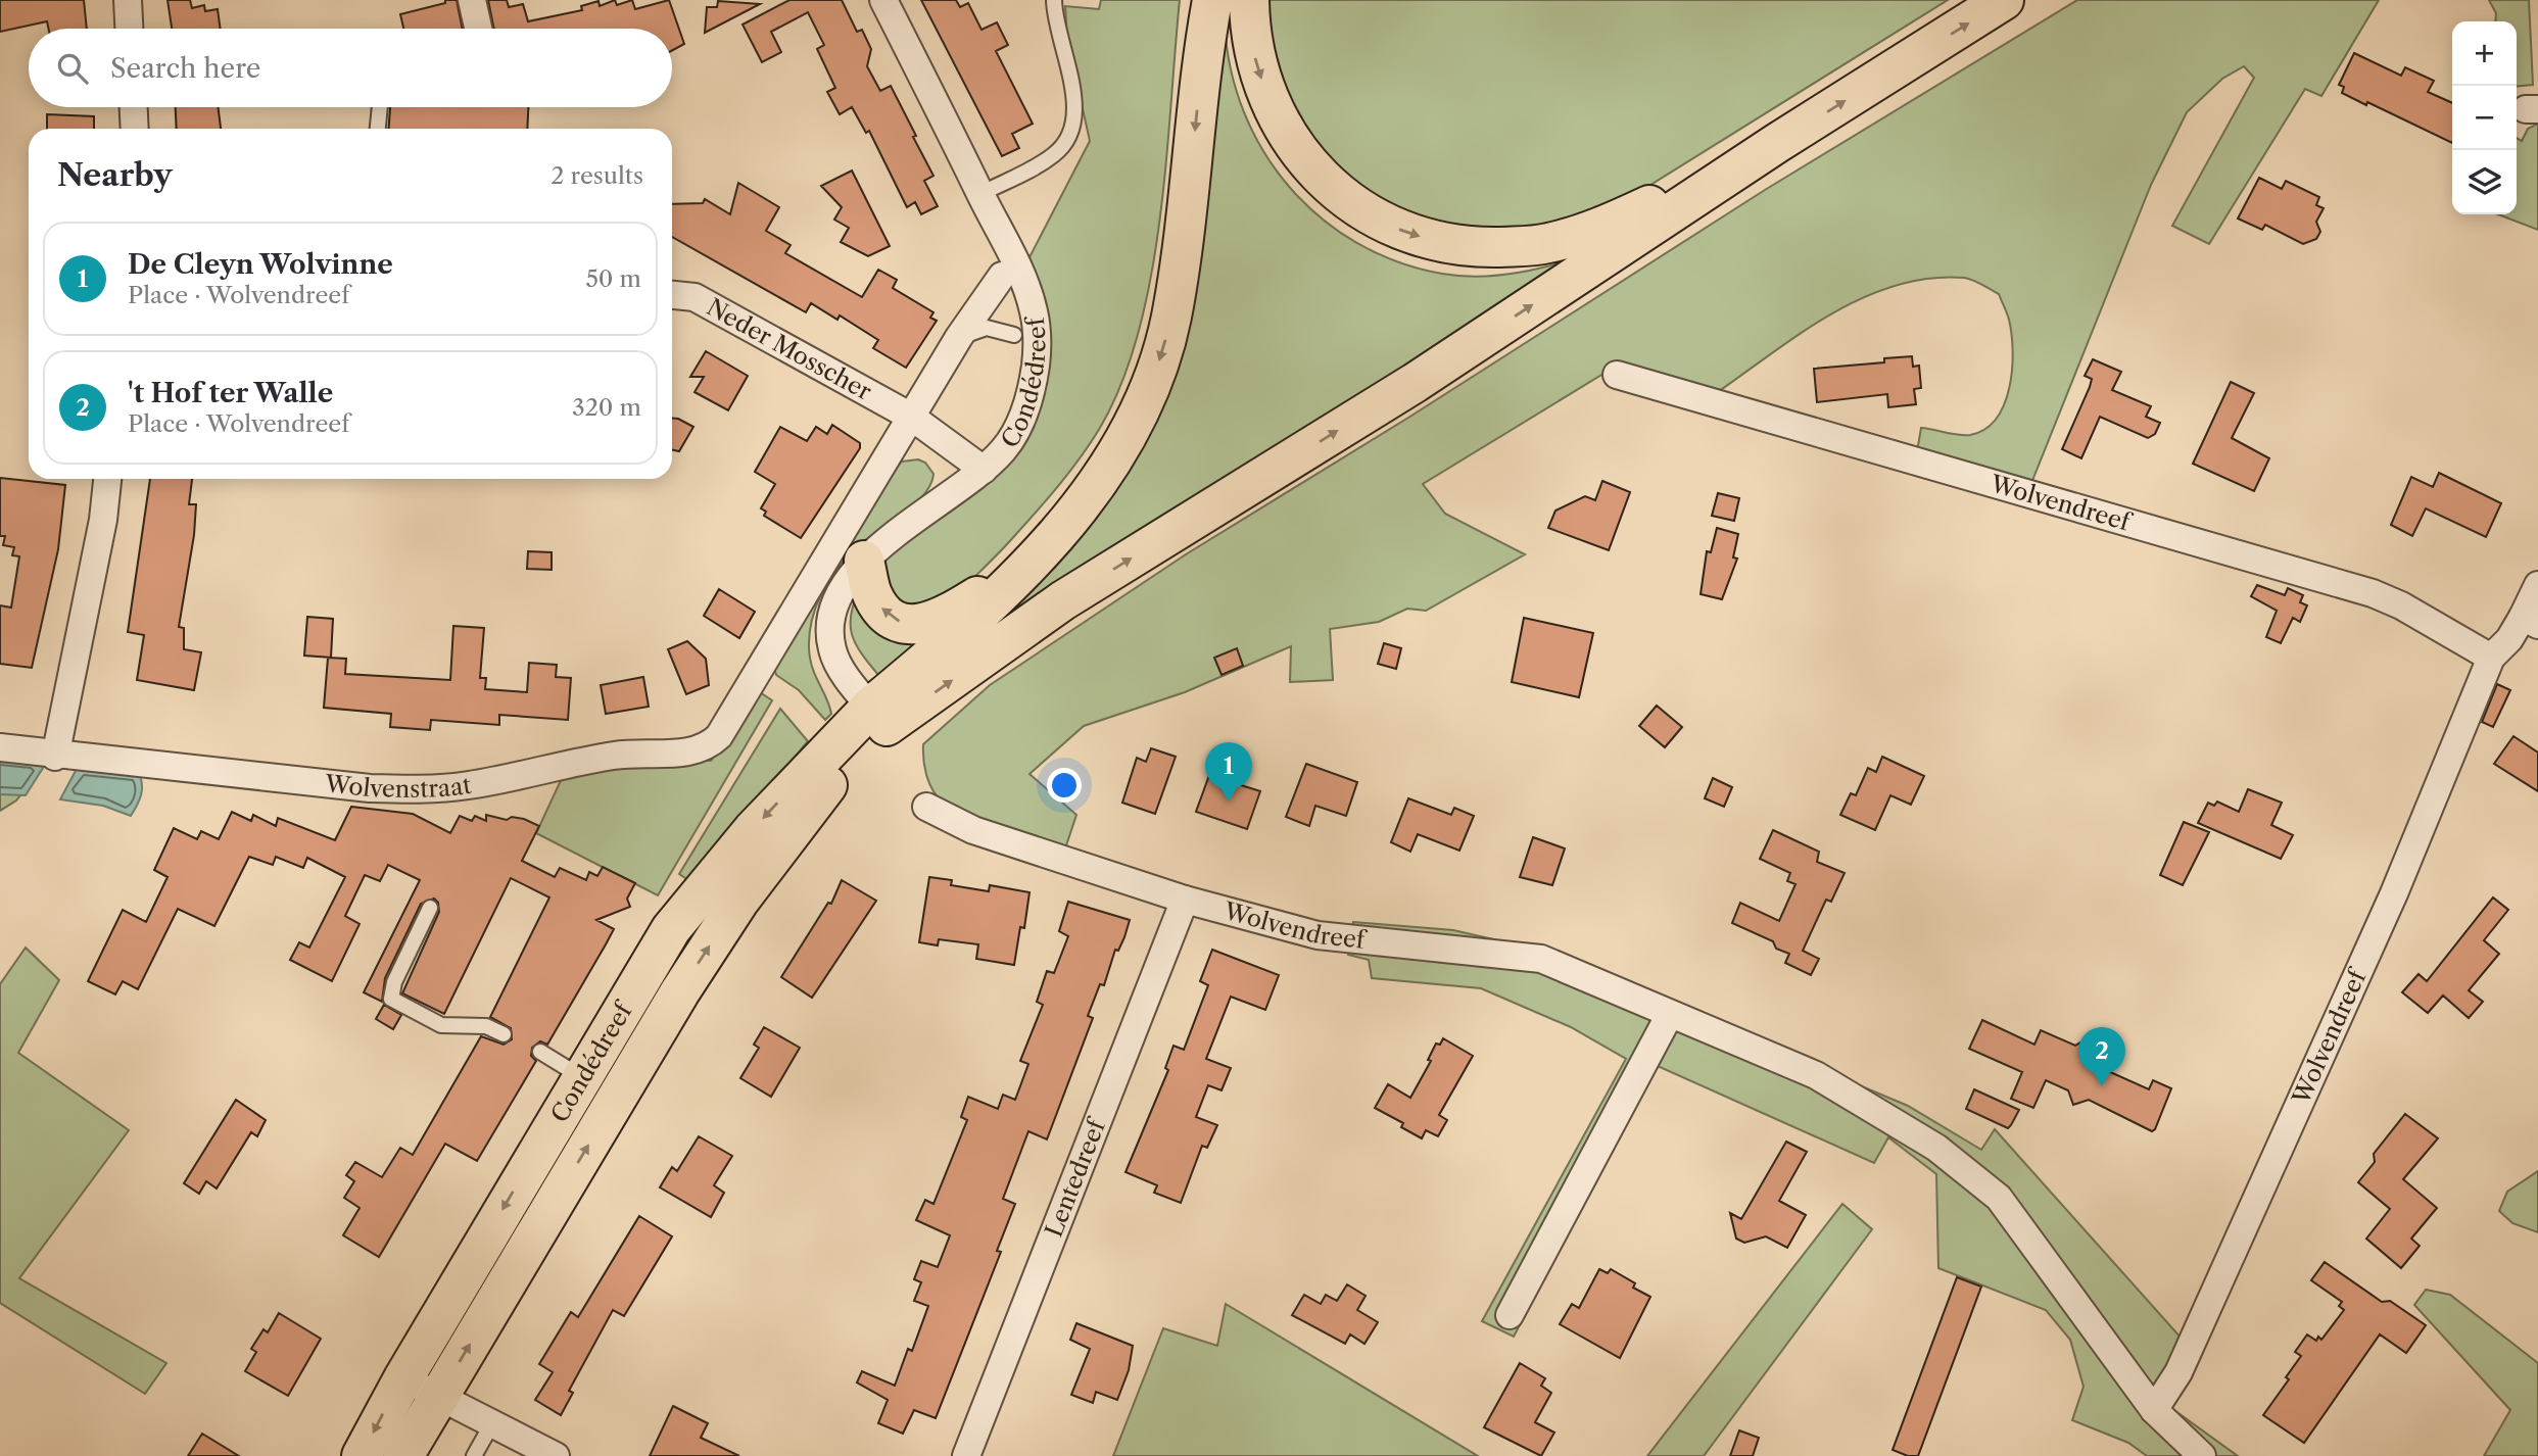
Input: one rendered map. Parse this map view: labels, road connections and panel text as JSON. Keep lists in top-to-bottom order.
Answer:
{
  "streets": {
    "main road": ["Condédreef"],
    "street": [
      "Neder Mosscher",
      "Wolvendreef",
      "Wolvenstraat",
      "Lentedreef"
    ]
  },
  "crossings": [
    ["Neder Mosscher", "Condédreef"],
    ["Condédreef", "Wolvenstraat"],
    ["Wolvendreef", "Lentedreef"]
  ],
  "page": {
    "map_buttons": ["+", "−"],
    "search": "Search here",
    "heading": ["Nearby", "2 results"],
    "list": [
      {
        "mark": "1",
        "name": "De Cleyn Wolvinne",
        "note": "Place · Wolvendreef",
        "value": "50 m"
      },
      {
        "mark": "2",
        "name": "'t Hof ter Walle",
        "note": "Place · Wolvendreef",
        "value": "320 m"
      }
    ],
    "pins": ["1", "2"]
  }
}
